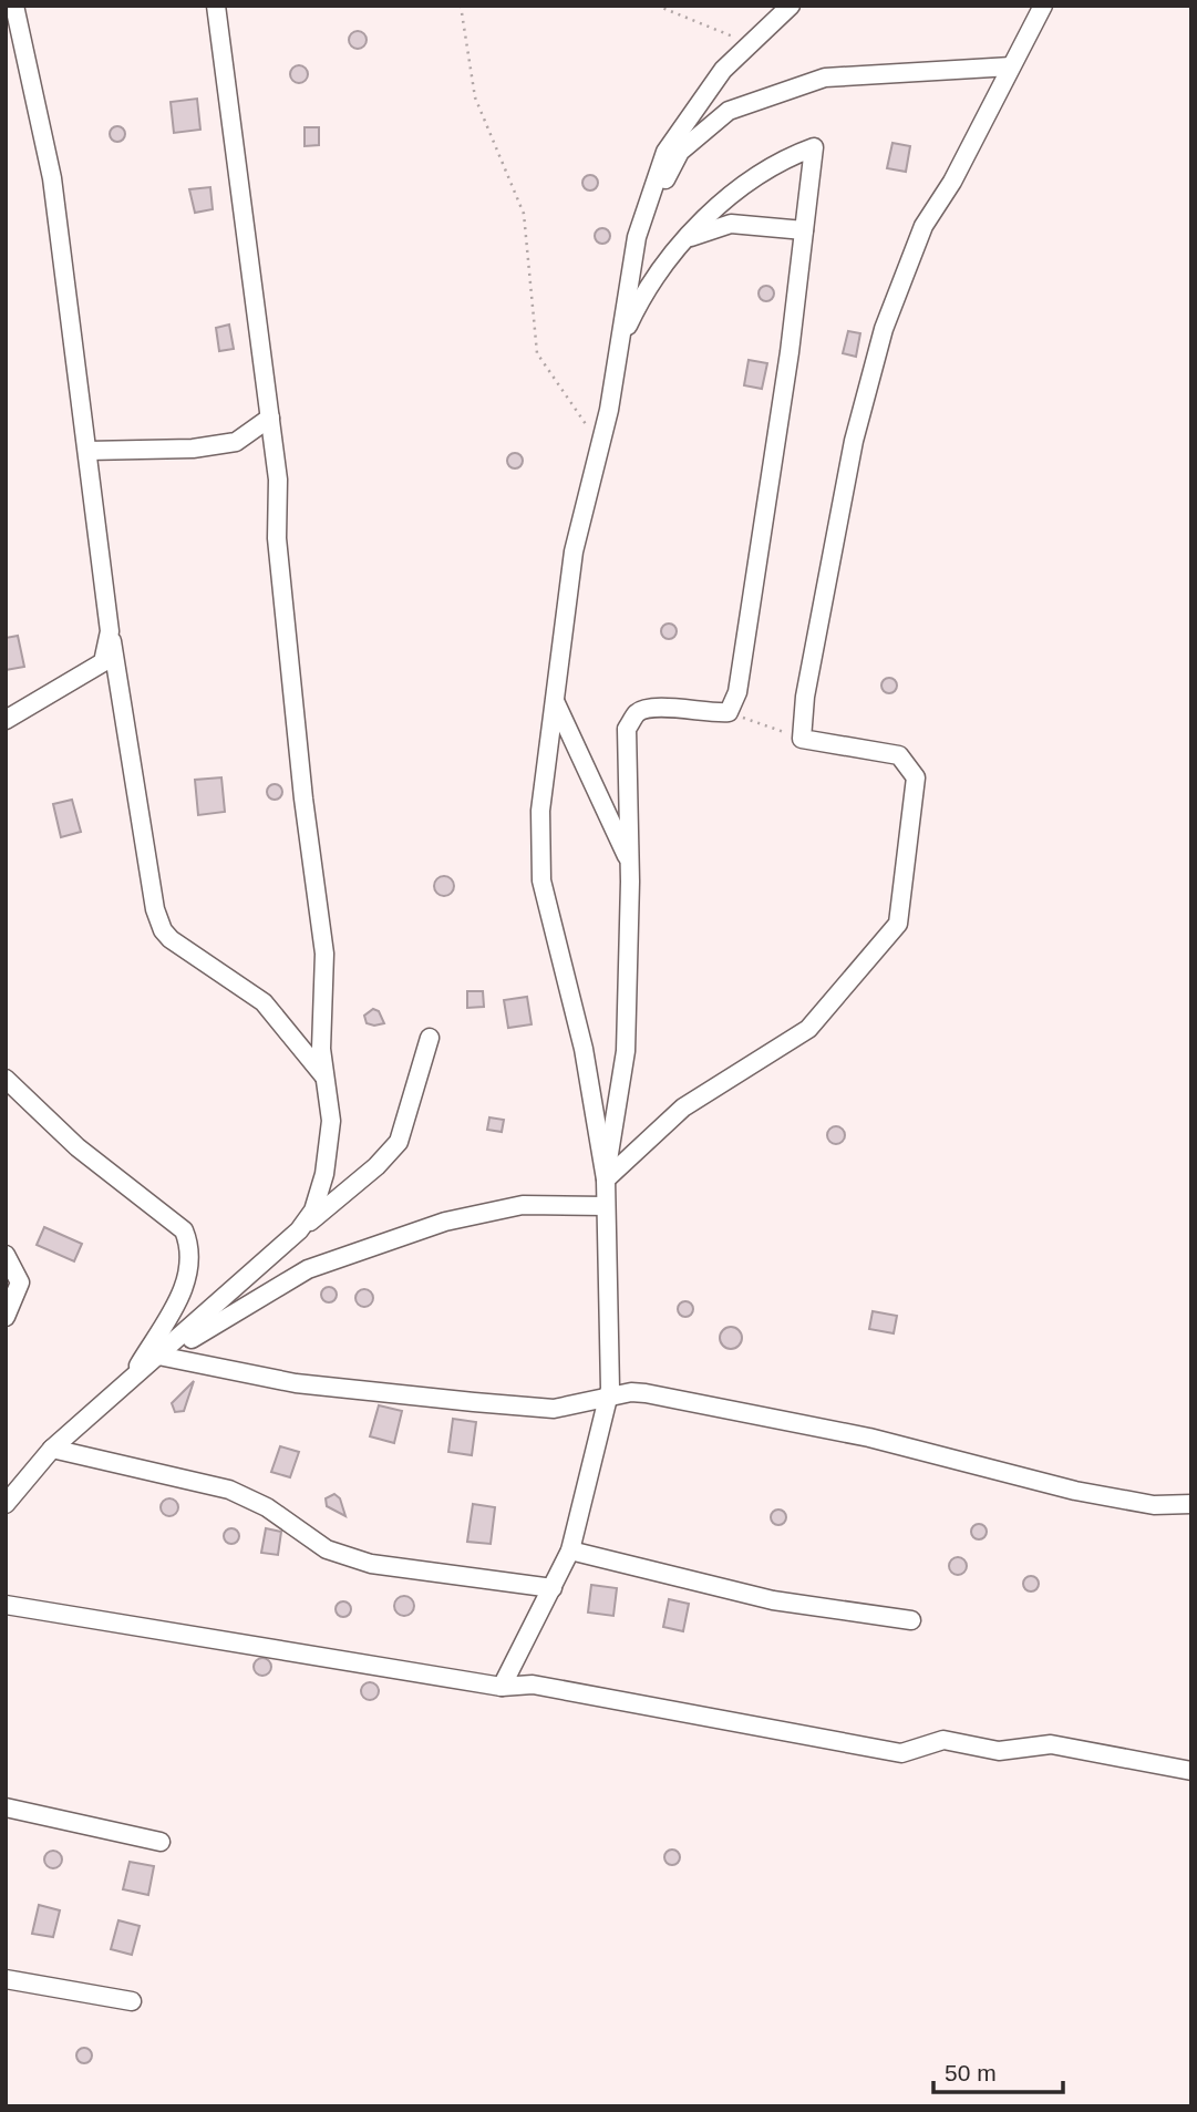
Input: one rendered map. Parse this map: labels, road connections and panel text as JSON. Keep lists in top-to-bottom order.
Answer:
{
  "scale_bar": "50 m"
}
